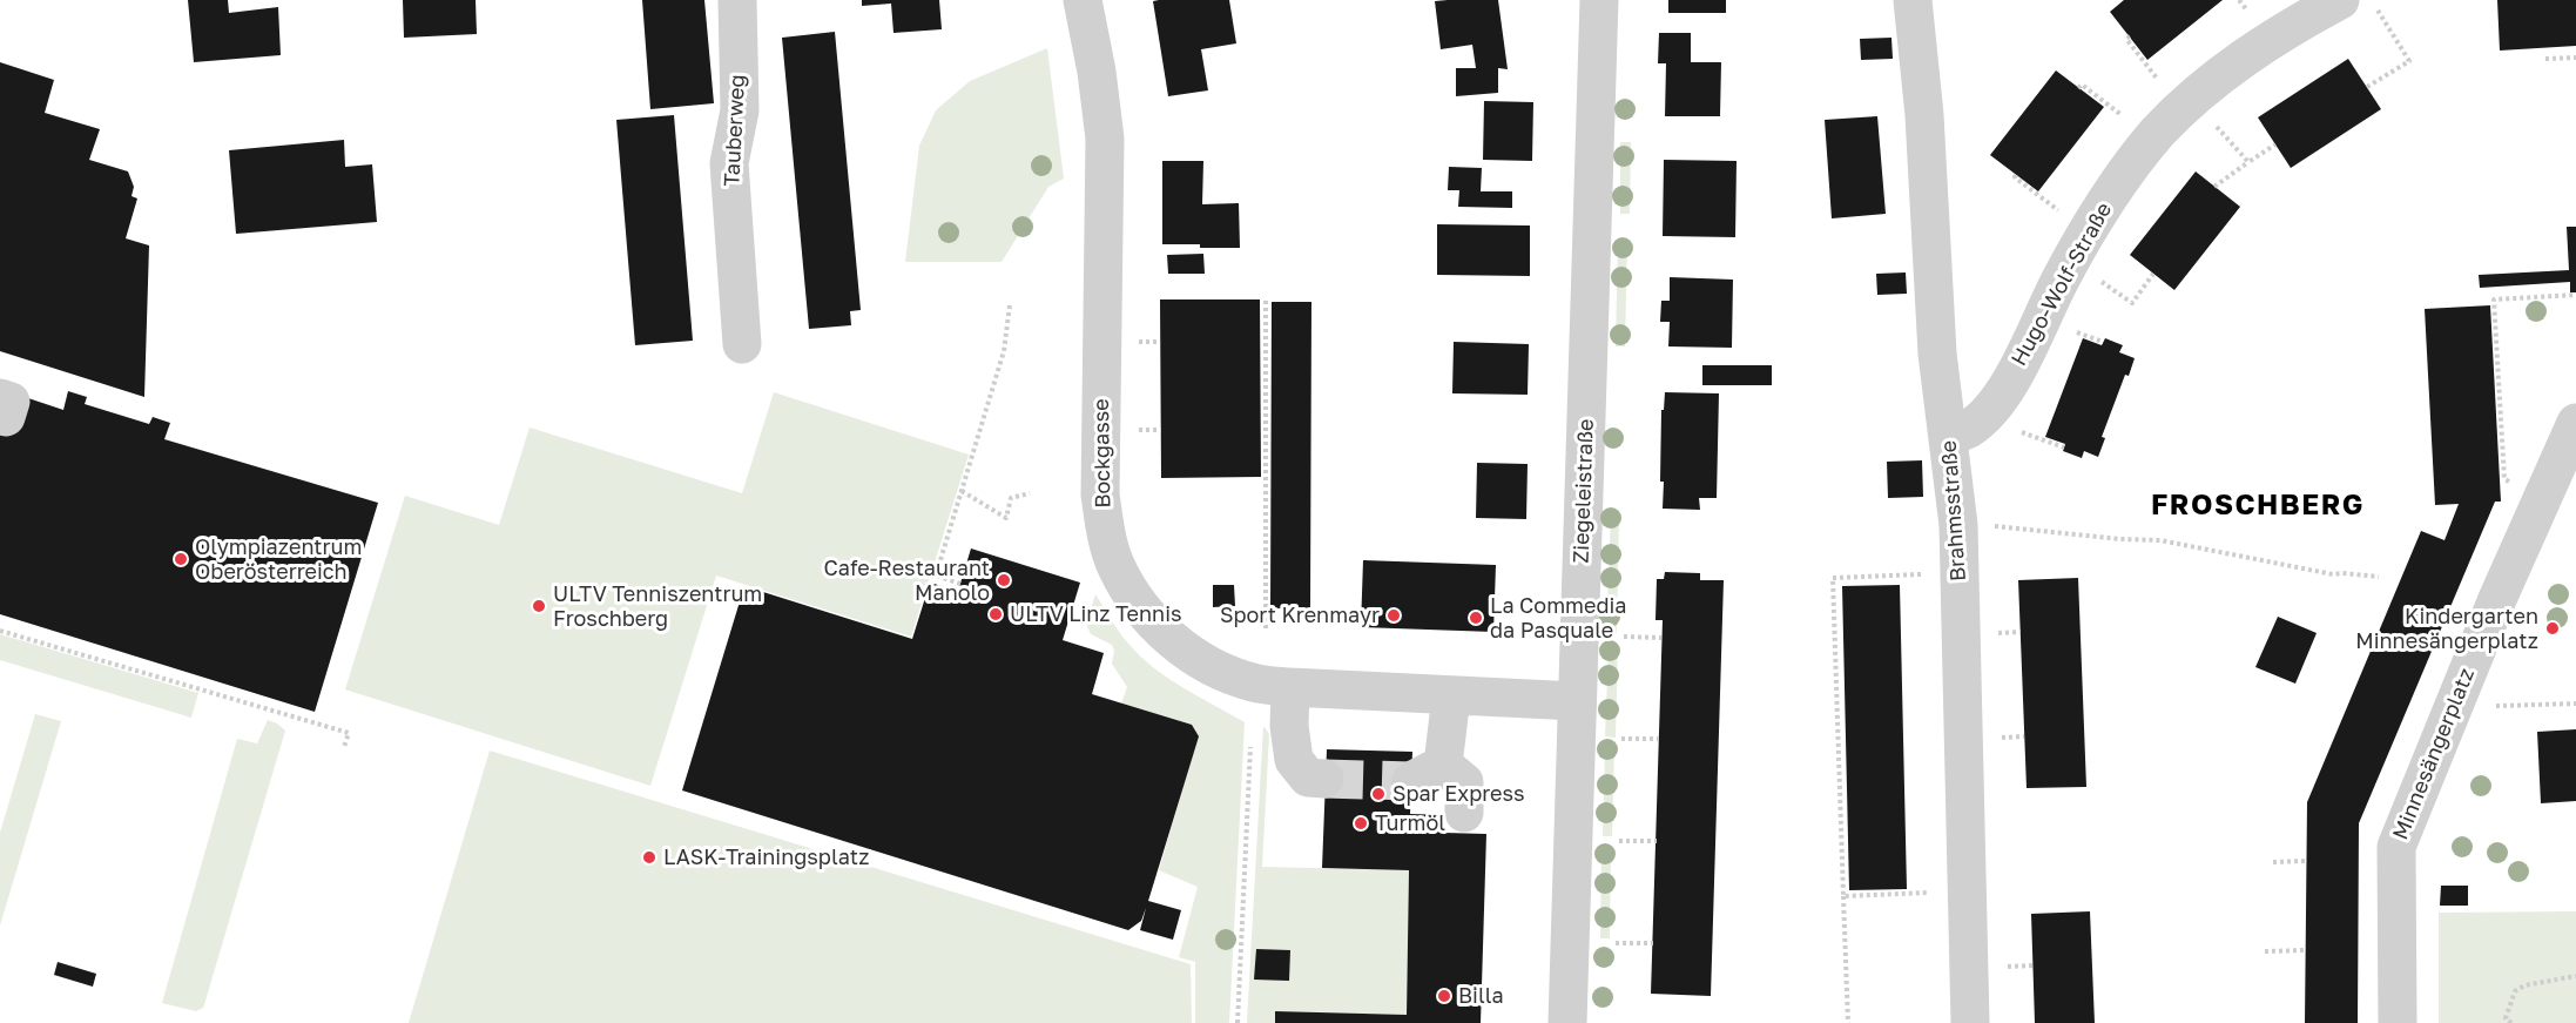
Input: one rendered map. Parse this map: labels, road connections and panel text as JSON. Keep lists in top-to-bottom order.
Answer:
{
  "streets": {
    "street": [
      "Tauberweg",
      "Hugo-Wolf-Straße",
      "Bockgasse",
      "Ziegeleistraße",
      "Brahmsstraße",
      "Minnesängerplatz"
    ]
  },
  "crossings": [
    ["Hugo-Wolf-Straße", "Brahmsstraße"],
    ["Bockgasse", "Ziegeleistraße"]
  ],
  "districts": ["FROSCHBERG"],
  "places": [
    "Olympiazentrum Oberösterreich",
    "Cafe-Restaurant Manolo",
    "ULTV Tenniszentrum Froschberg",
    "ULTV Linz Tennis",
    "Sport Krenmayr",
    "La Commedia da Pasquale",
    "Kindergarten Minnesängerplatz",
    "Spar Express",
    "Turmöl",
    "LASK-Trainingsplatz",
    "Billa"
  ]
}
